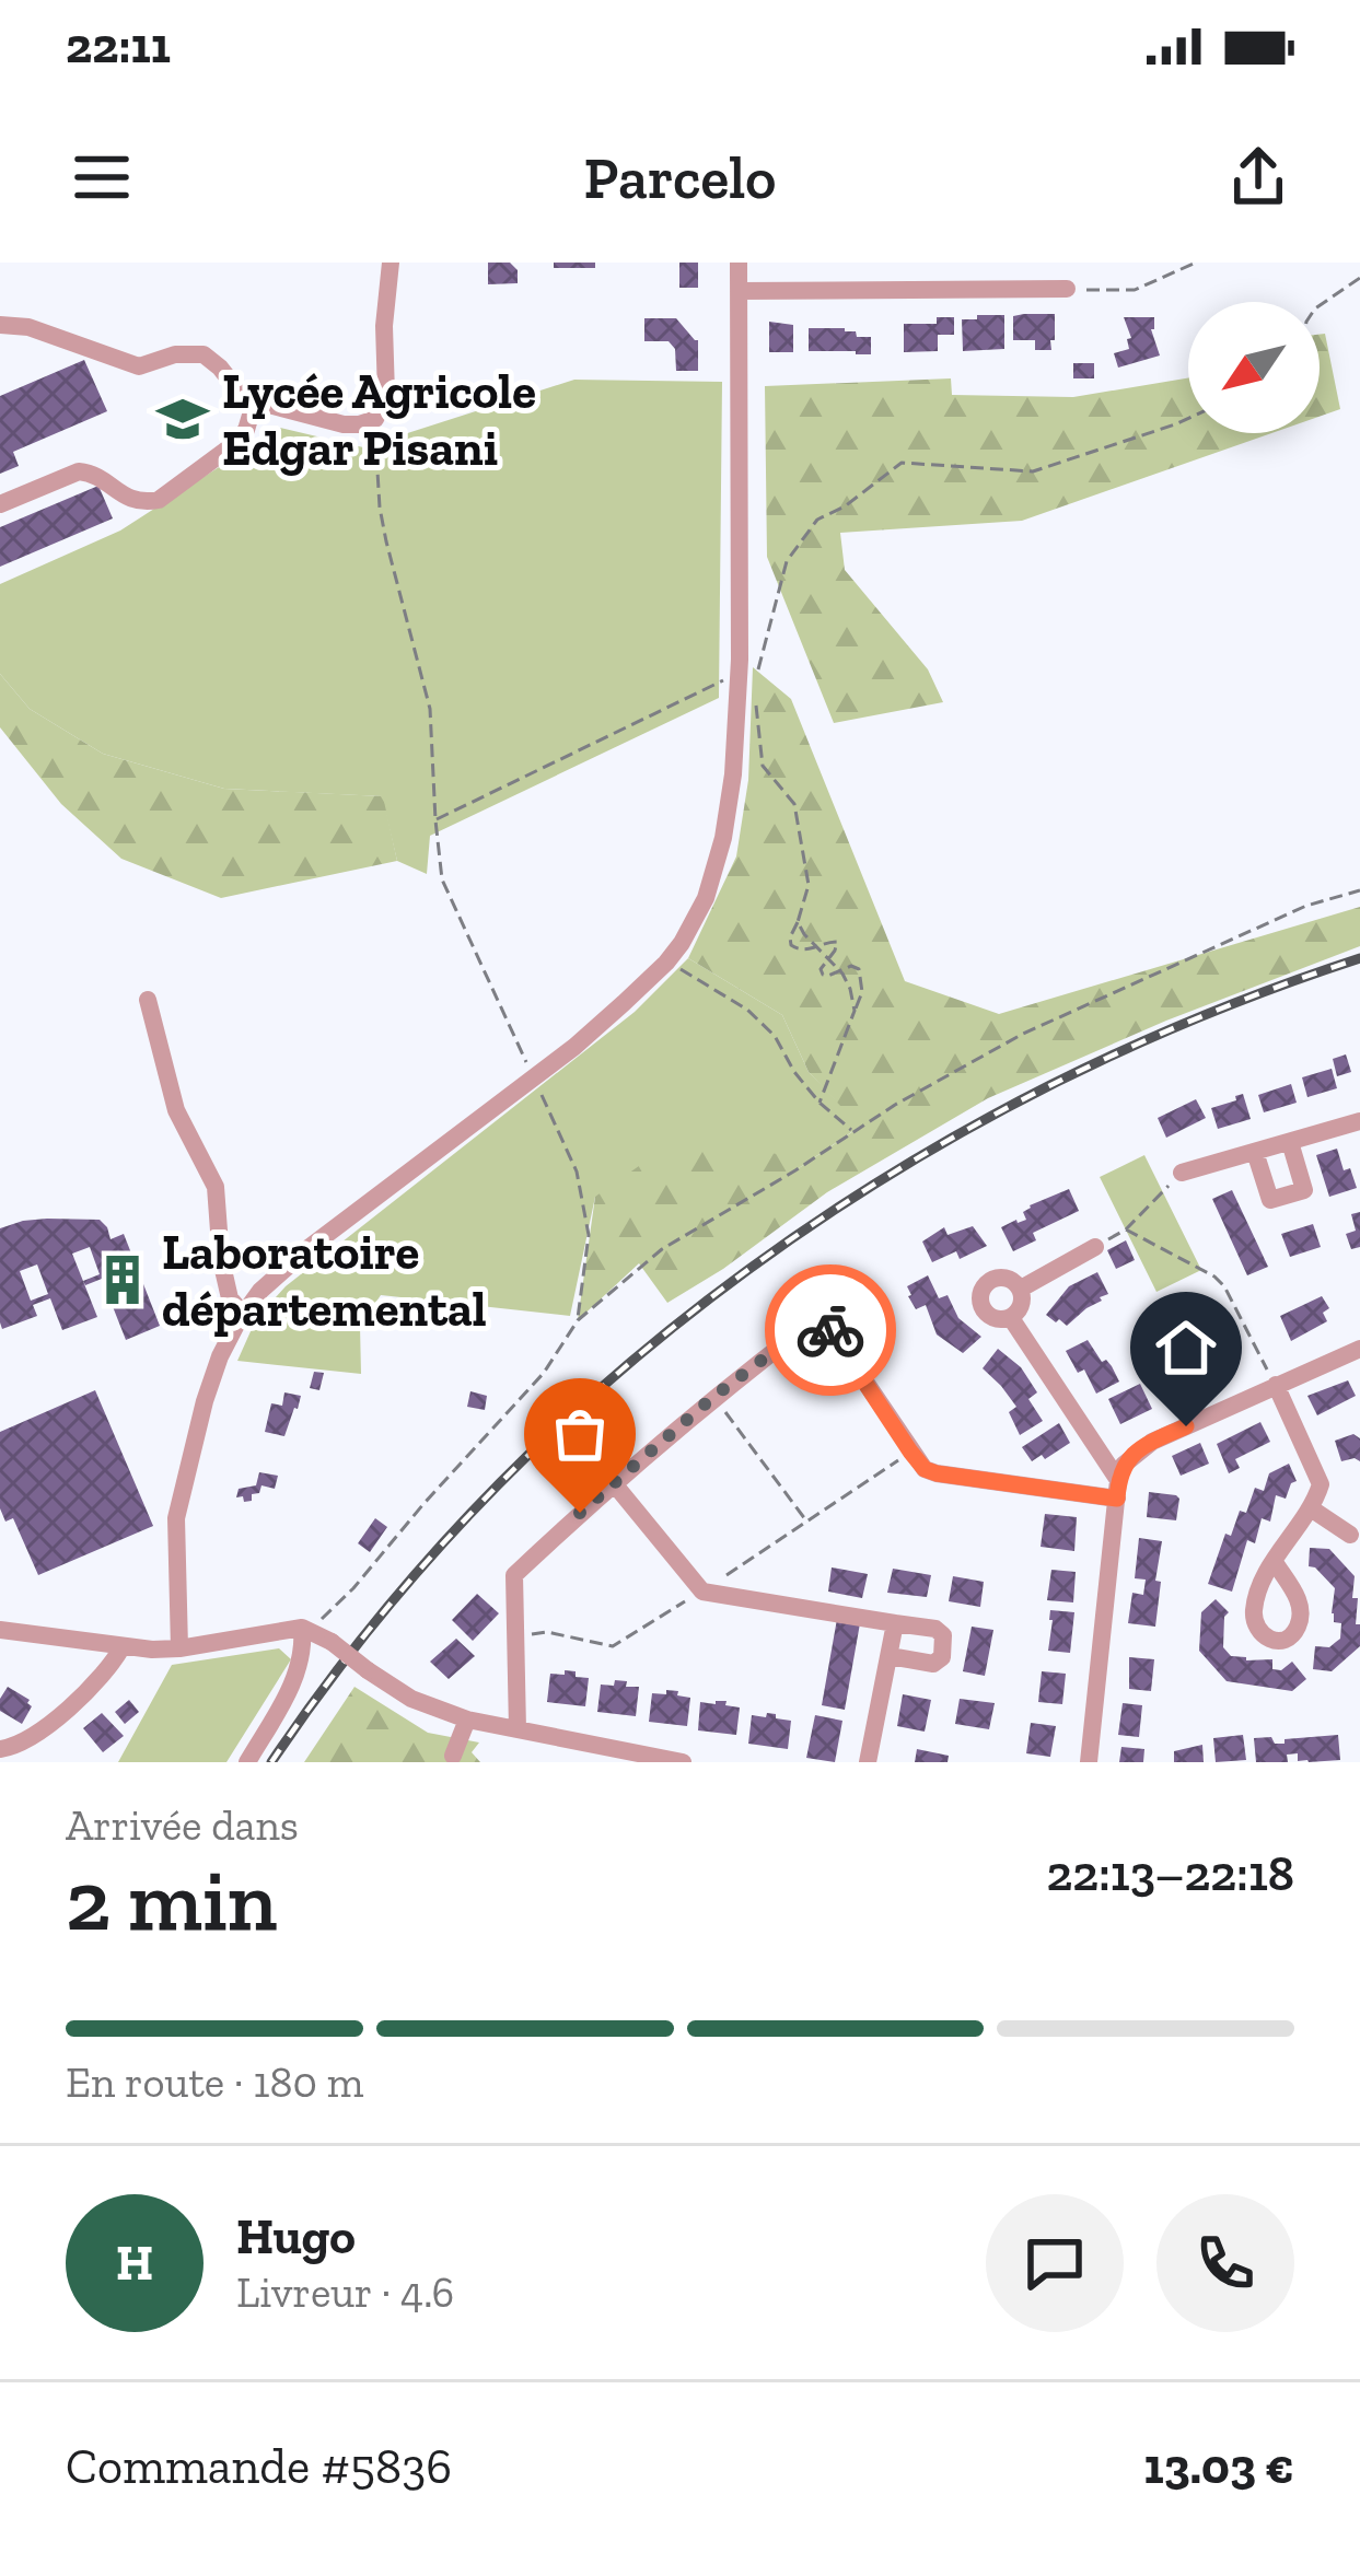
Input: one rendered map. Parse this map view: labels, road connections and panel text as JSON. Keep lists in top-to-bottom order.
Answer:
{
  "places": {
    "school or university": ["Lycée Agricole Edgar Pisani"],
    "building": ["Laboratoire départemental"]
  },
  "north": "bottom left",
  "page": {
    "status": "22:11",
    "header": "Parcelo",
    "heading": ["2 min", "Arrivée dans", "22:13–22:18"],
    "panel": [
      "Hugo",
      "Livreur · 4.6",
      "Commande #5836",
      "13.03 €"
    ],
    "bar": "En route · 180 m",
    "round": "H"
  }
}
